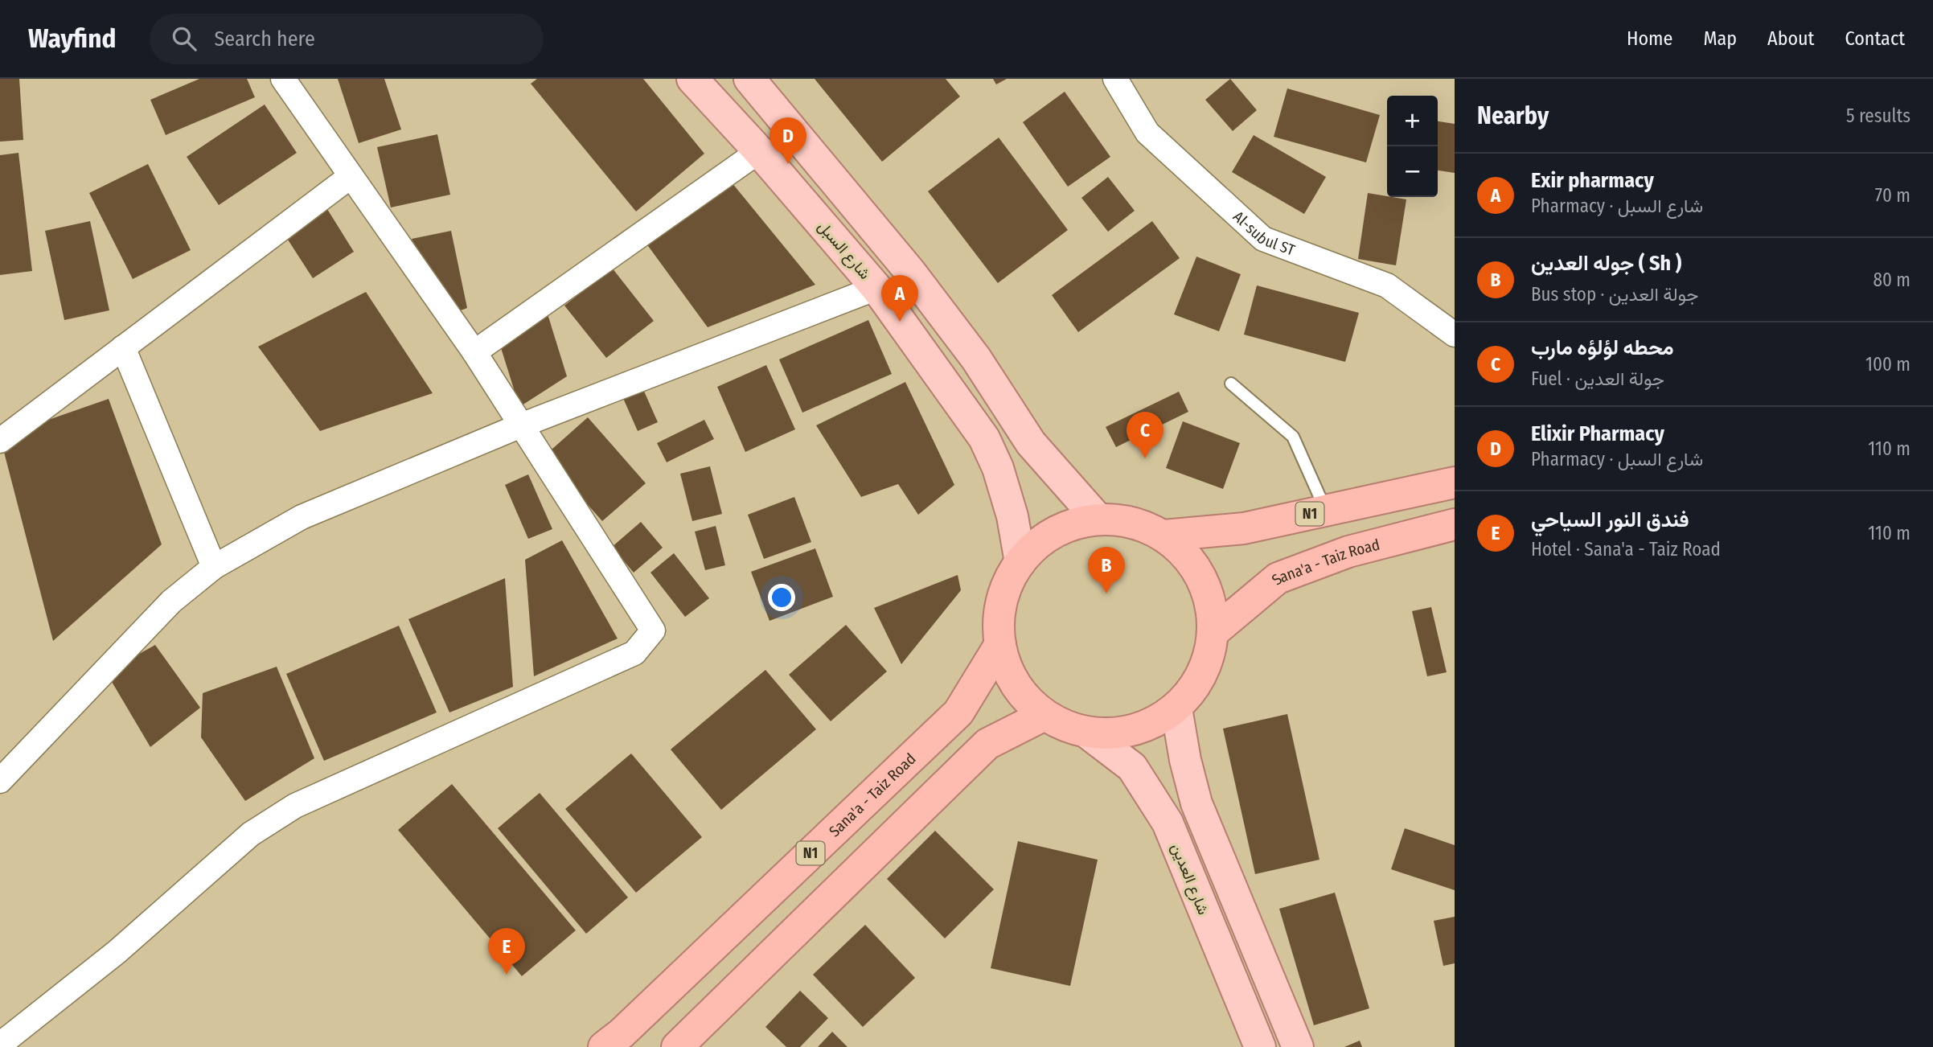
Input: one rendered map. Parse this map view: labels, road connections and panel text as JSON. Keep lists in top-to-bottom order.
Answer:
{
  "streets": {
    "highway": ["N1", "Sana'a - Taiz Road"],
    "main road": ["شارع السبل", "شارع العدين"],
    "street": ["Al-subul ST"]
  },
  "page": {
    "header": "Wayfind",
    "search": "Search here",
    "nav": [
      "Home",
      "Map",
      "About",
      "Contact"
    ],
    "heading": ["Nearby", "5 results"],
    "map_buttons": ["+", "−"],
    "pins": [
      "D",
      "A",
      "C",
      "B",
      "E"
    ],
    "list": [
      {
        "mark": "A",
        "name": "Exir pharmacy",
        "note": "Pharmacy · شارع السبل",
        "value": "70 m"
      },
      {
        "mark": "B",
        "name": "جوله العدين ( Sh )",
        "note": "Bus stop · جولة العدين",
        "value": "80 m"
      },
      {
        "mark": "C",
        "name": "محطه لؤلؤه مارب",
        "note": "Fuel · جولة العدين",
        "value": "100 m"
      },
      {
        "mark": "D",
        "name": "Elixir Pharmacy",
        "note": "Pharmacy · شارع السبل",
        "value": "110 m"
      },
      {
        "mark": "E",
        "name": "فندق النور السياحي",
        "note": "Hotel · Sana'a - Taiz Road",
        "value": "110 m"
      }
    ]
  }
}
